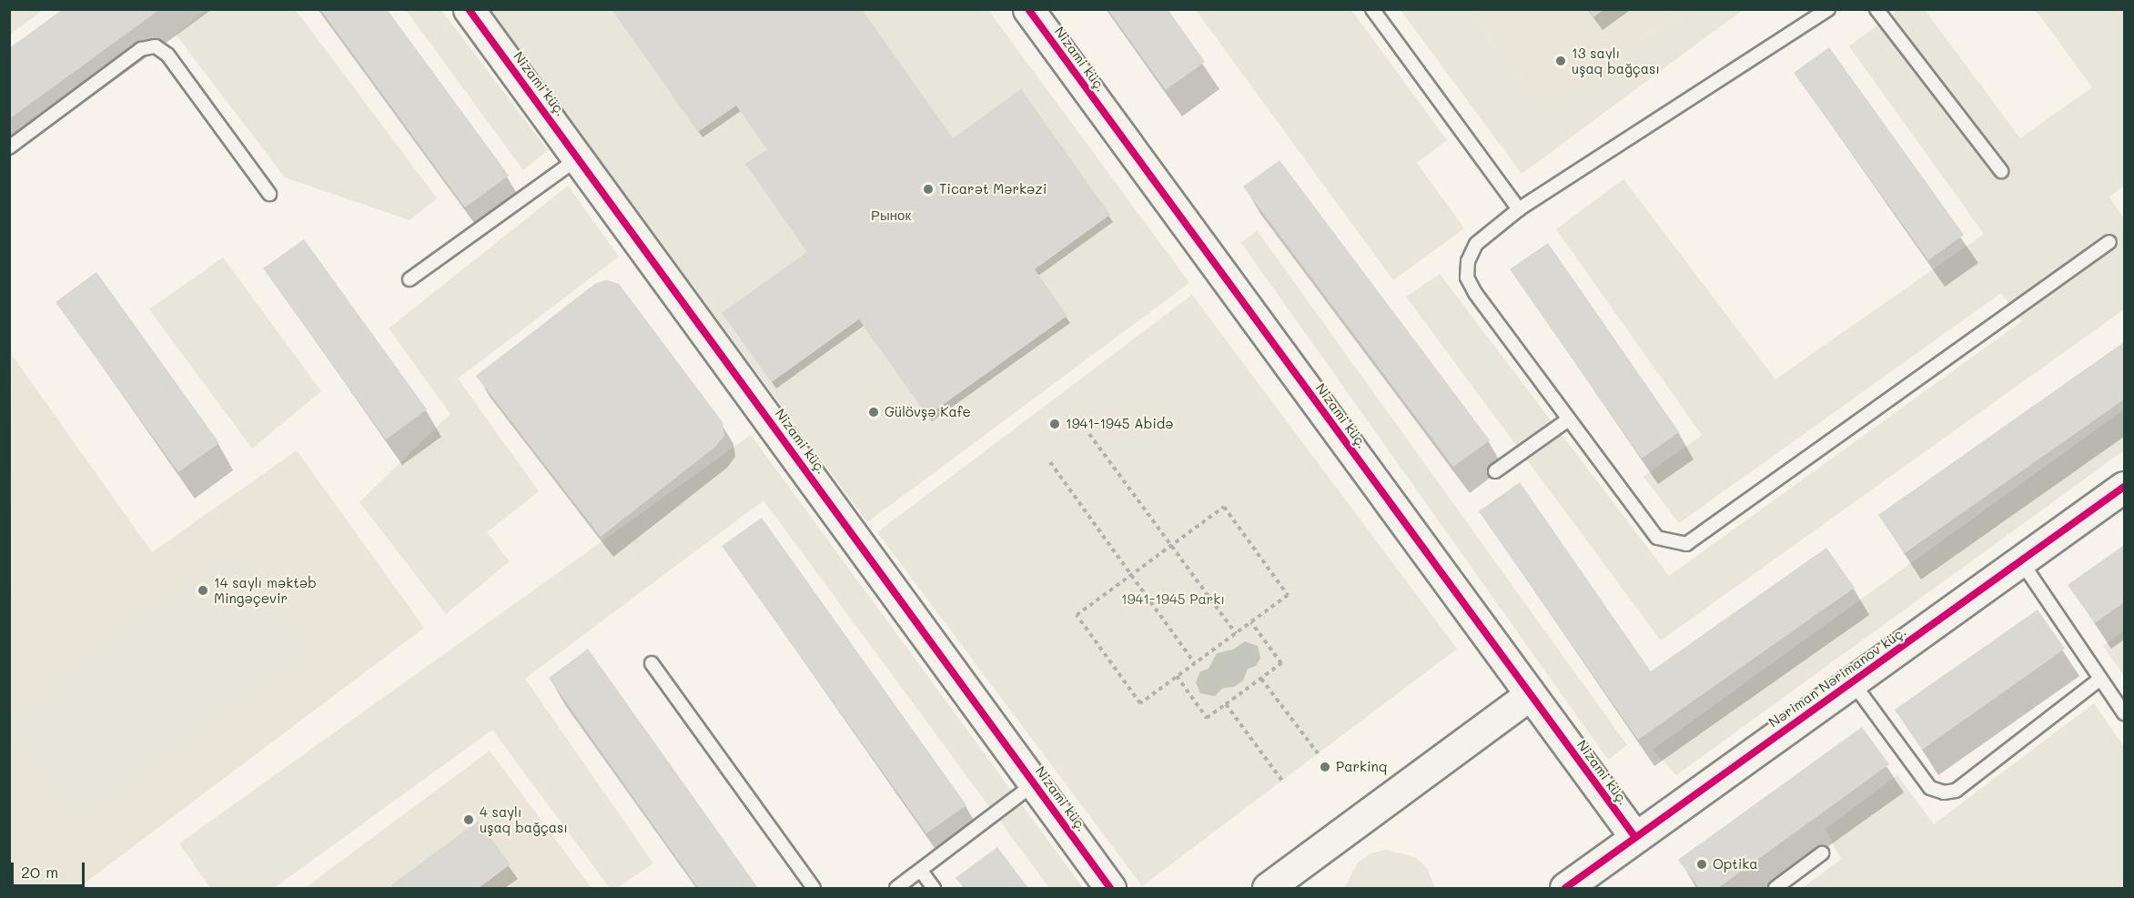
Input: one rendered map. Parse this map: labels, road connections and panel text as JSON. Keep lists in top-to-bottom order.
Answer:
{
  "streets": {
    "street": ["Nizami küç.", "Nəriman Nərimanov küç."]
  },
  "crossings": [
    ["Nizami küç.", "Nəriman Nərimanov küç."]
  ],
  "parks": ["Рынок", "1941-1945 Parkı"],
  "places": [
    "13 saylı uşaq bağçası",
    "Ticarət Mərkəzi",
    "Gülövşə Kafe",
    "1941-1945 Abidə",
    "14 saylı məktəb Mingəçevir",
    "Parkinq",
    "4 saylı uşaq bağçası",
    "Optika"
  ],
  "scale_bar": "20 m"
}
